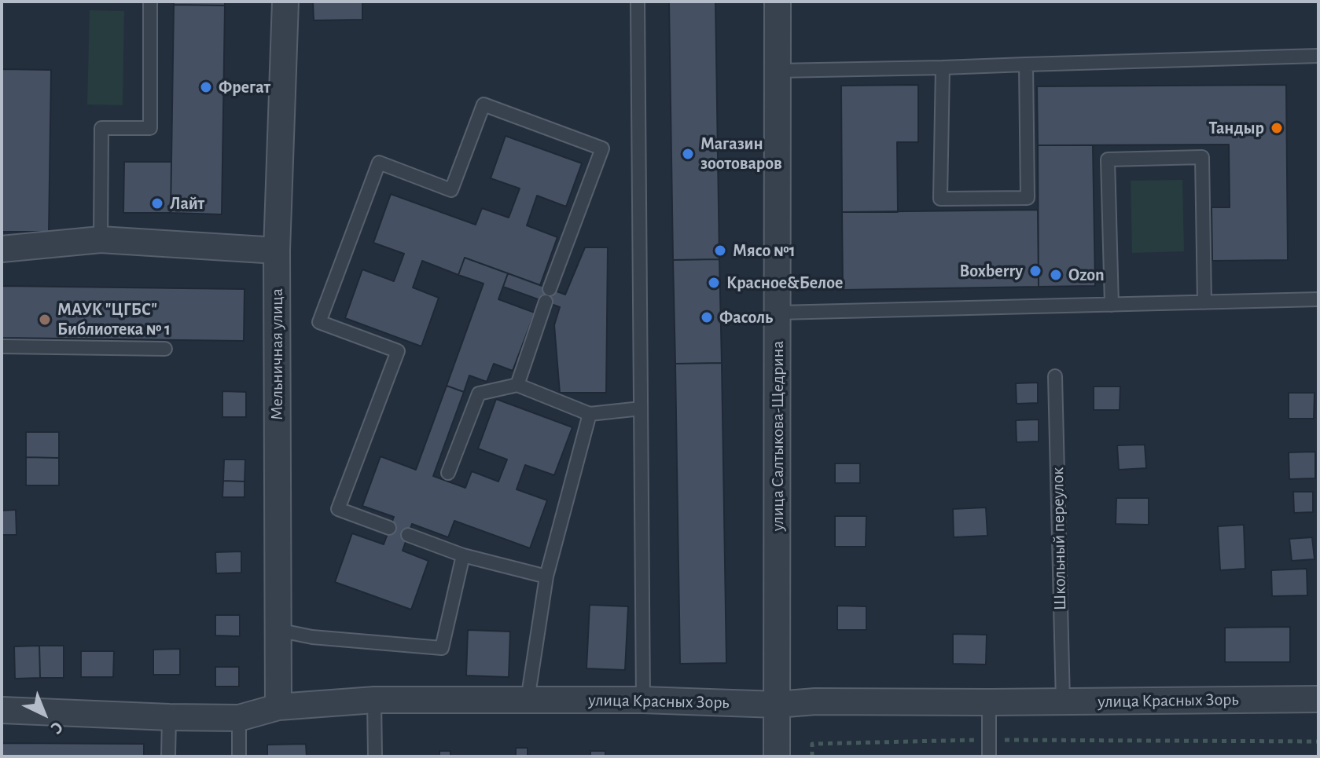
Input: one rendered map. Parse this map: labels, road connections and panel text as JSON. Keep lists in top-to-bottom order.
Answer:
{
  "streets": {
    "street": ["Мельничная улица", "улица Салтыкова-Щедрина", "улица Красных Зорь"],
    "lane": ["Школьный переулок"]
  },
  "crossings": [
    ["Мельничная улица", "улица Красных Зорь"],
    ["улица Салтыкова-Щедрина", "улица Красных Зорь"],
    ["Школьный переулок", "улица Красных Зорь"]
  ],
  "places": [
    "Фрегат",
    "Тандыр",
    "Магазин зоотоваров",
    "Лайт",
    "Мясо №1",
    "Boxberry",
    "Ozon",
    "Красное&Белое",
    "Фасоль",
    "МАУК \"ЦГБС\" Библиотека № 1"
  ],
  "north": "bottom right"
}
